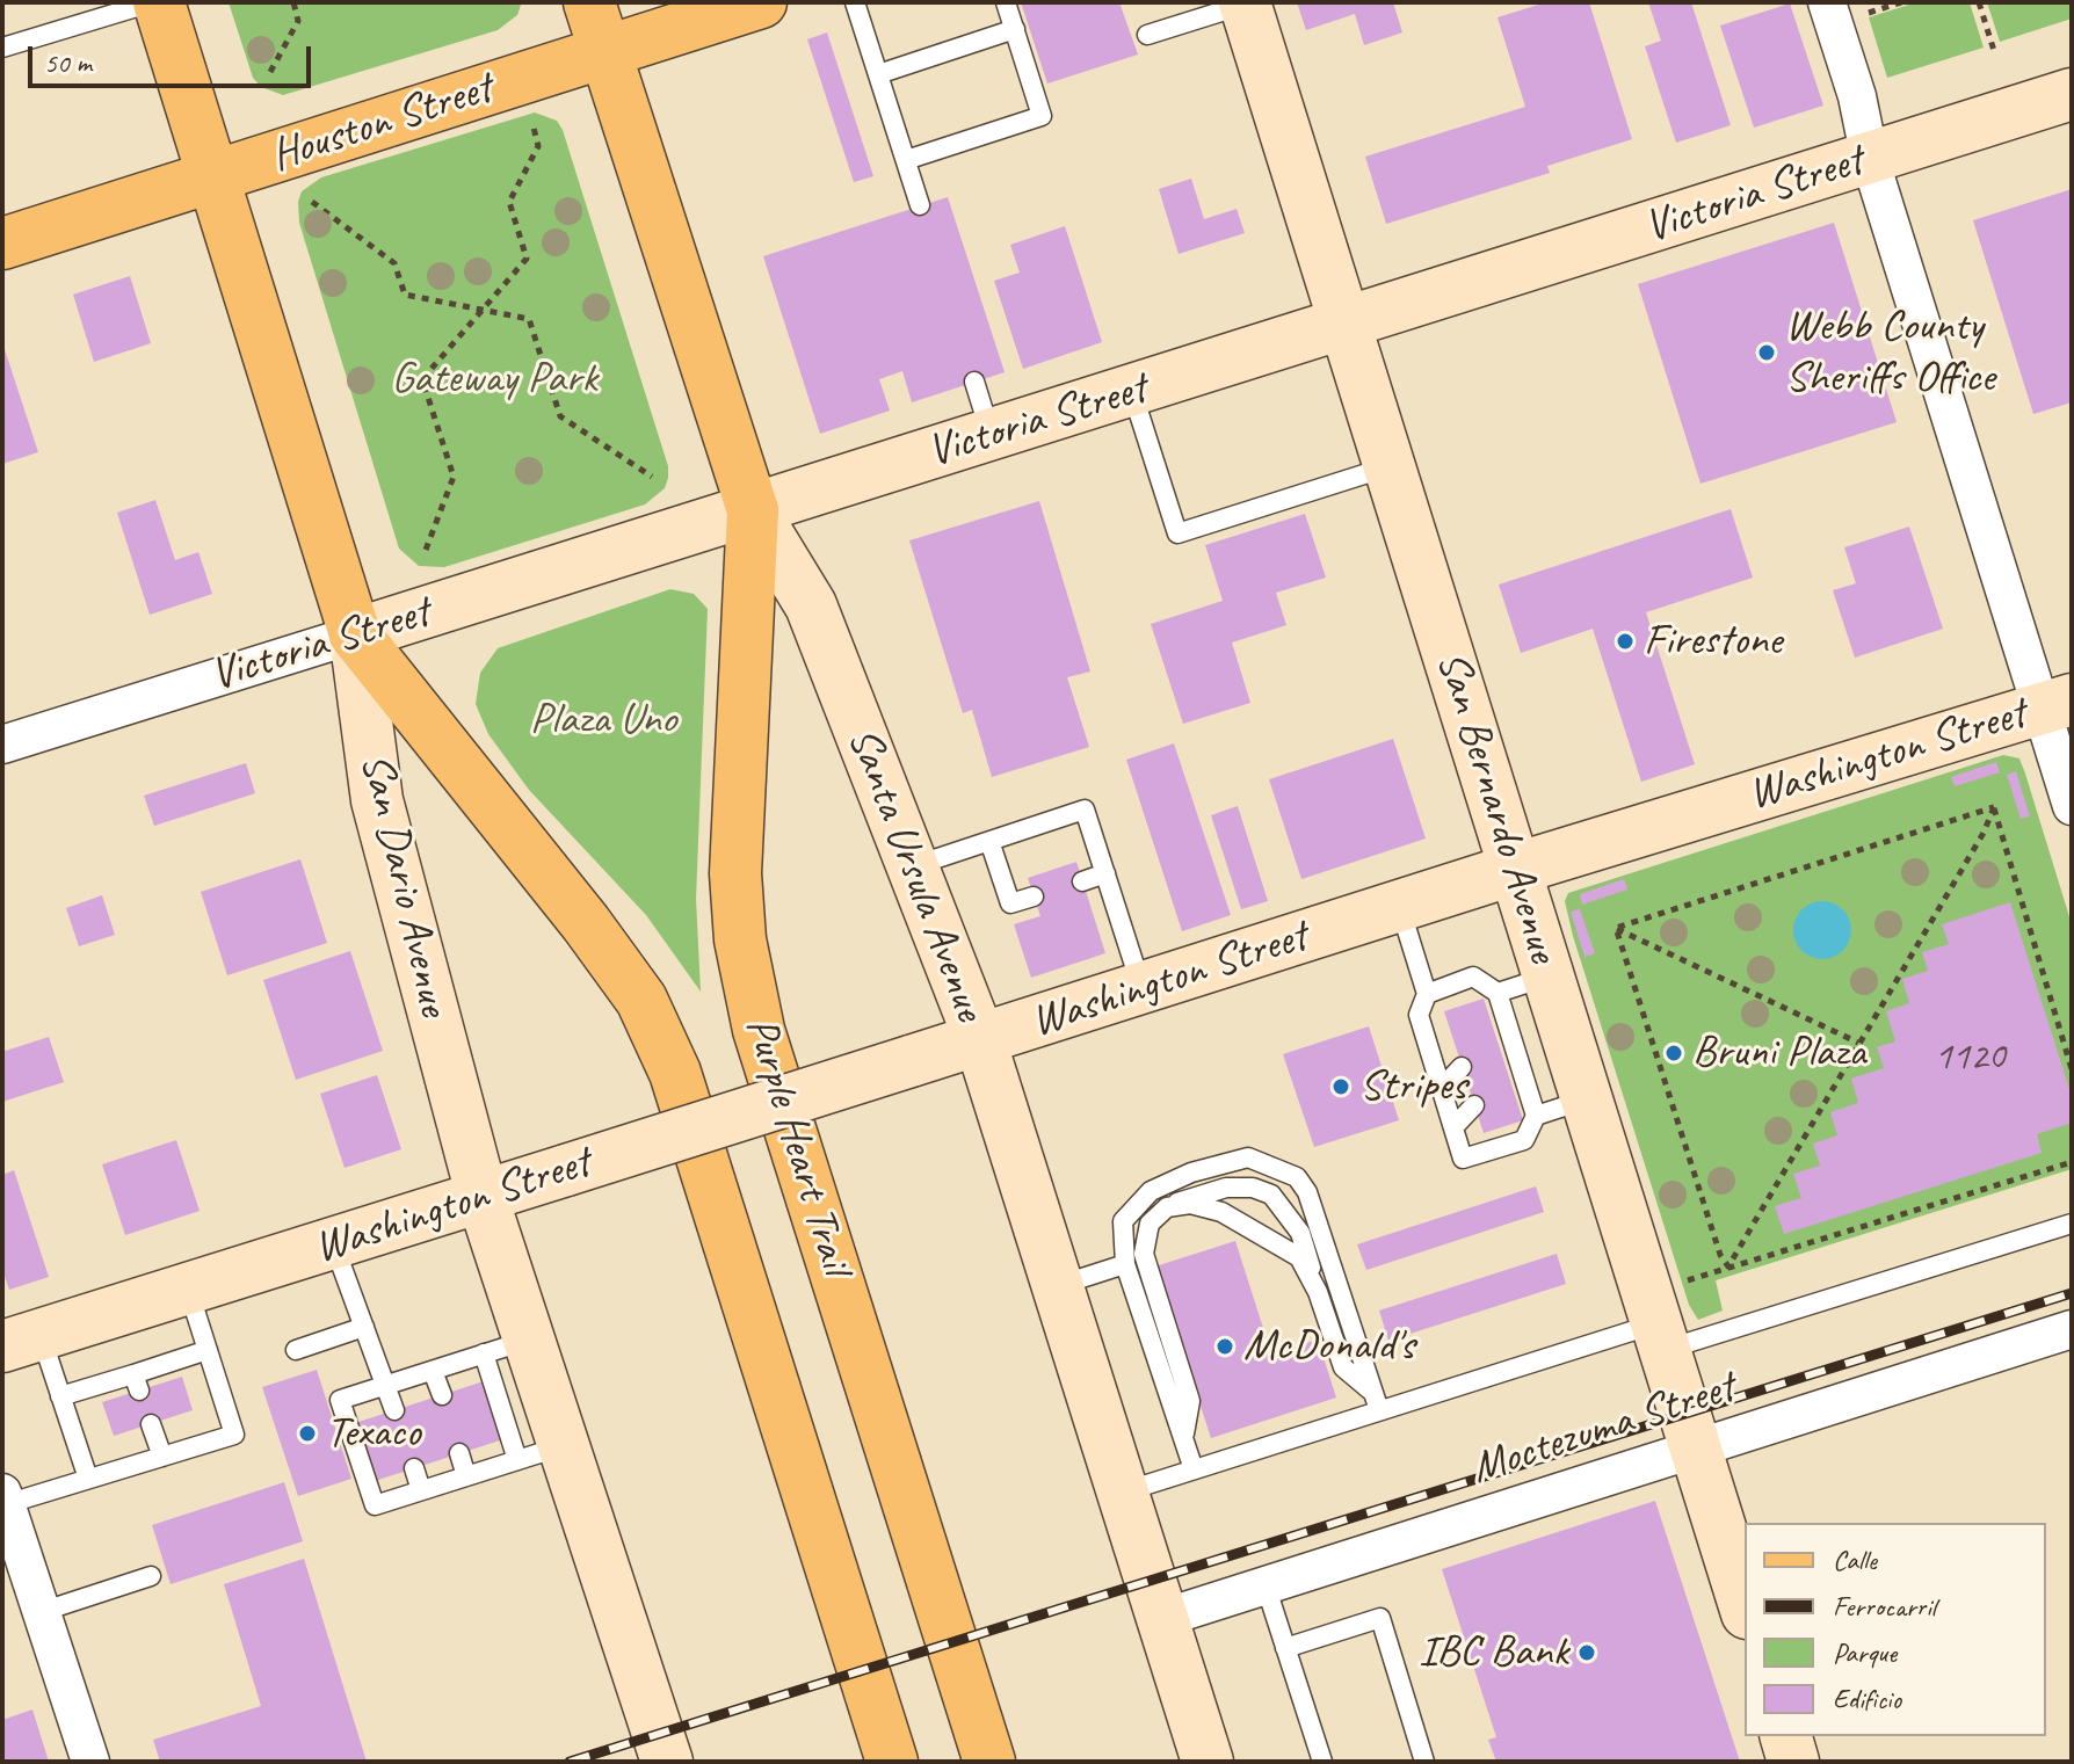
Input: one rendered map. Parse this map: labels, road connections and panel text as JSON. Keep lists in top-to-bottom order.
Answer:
{
  "streets": {
    "main road": [
      "Houston Street",
      "Victoria Street",
      "Washington Street",
      "San Bernardo Avenue",
      "Santa Ursula Avenue",
      "San Dario Avenue",
      "Purple Heart Trail"
    ],
    "street": ["Moctezuma Street"]
  },
  "crossings": [
    ["Houston Street", "Santa Ursula Avenue"],
    ["Houston Street", "San Dario Avenue"],
    ["Victoria Street", "San Bernardo Avenue"],
    ["Victoria Street", "Santa Ursula Avenue"],
    ["Victoria Street", "San Dario Avenue"],
    ["Victoria Street", "Purple Heart Trail"],
    ["Washington Street", "San Bernardo Avenue"],
    ["Washington Street", "Santa Ursula Avenue"],
    ["Washington Street", "San Dario Avenue"],
    ["San Bernardo Avenue", "Moctezuma Street"],
    ["Santa Ursula Avenue", "Purple Heart Trail"],
    ["Santa Ursula Avenue", "Moctezuma Street"]
  ],
  "parks": ["Gateway Park", "Plaza Uno"],
  "places": [
    "Webb County Sheriffs Office",
    "Firestone",
    "Bruni Plaza",
    "Stripes",
    "McDonald's",
    "Texaco",
    "IBC Bank"
  ],
  "house_numbers": ["1120"],
  "legend": [
    "Calle",
    "Ferrocarril",
    "Parque",
    "Edificio"
  ],
  "scale_bar": "50 m"
}
